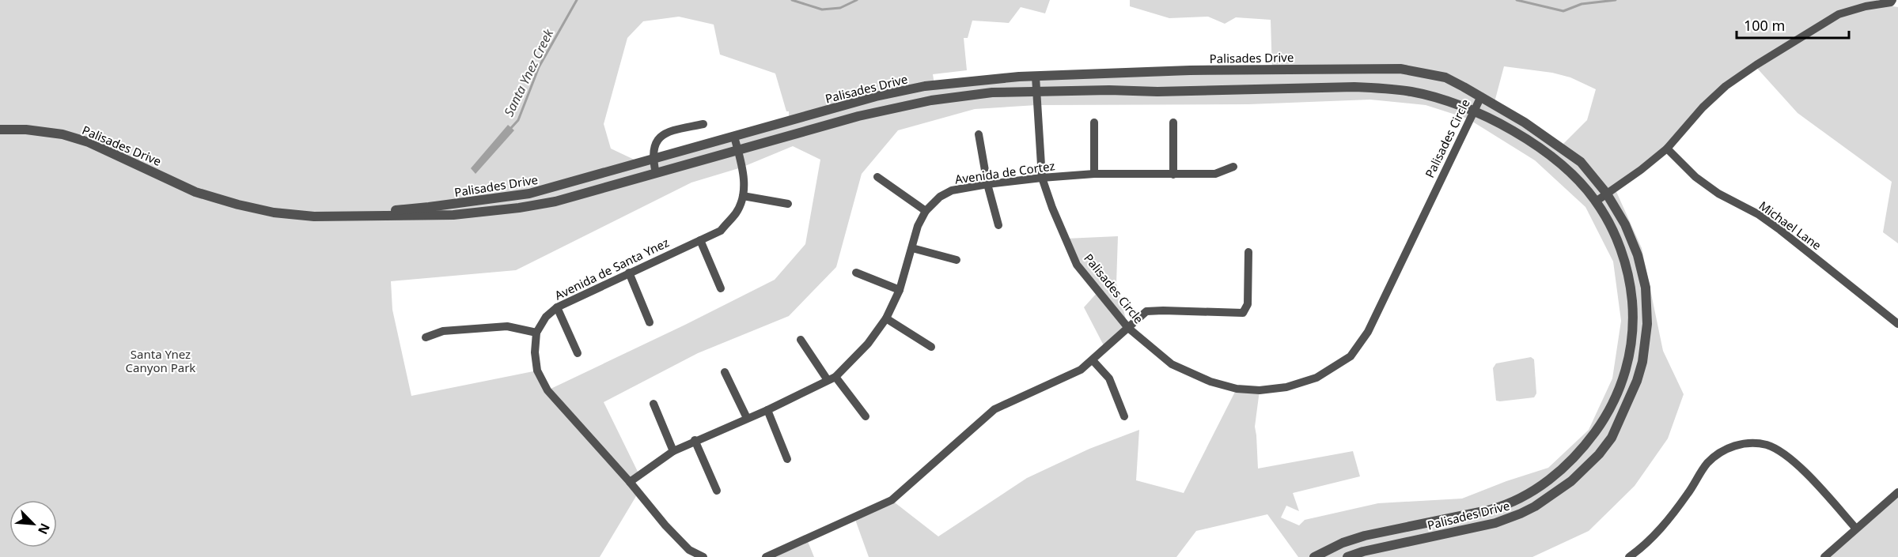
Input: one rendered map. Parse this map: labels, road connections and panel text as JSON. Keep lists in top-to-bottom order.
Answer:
{
  "streets": {
    "street": [
      "Palisades Drive",
      "Palisades Circle",
      "Avenida de Cortez",
      "Michael Lane",
      "Avenida de Santa Ynez"
    ]
  },
  "crossings": [
    ["Palisades Drive", "Palisades Circle"],
    ["Palisades Drive", "Avenida de Santa Ynez"],
    ["Palisades Circle", "Avenida de Cortez"]
  ],
  "water": ["Santa Ynez Creek"],
  "parks": ["Santa Ynez Canyon Park"],
  "scale_bar": "100 m",
  "north": "bottom right"
}
